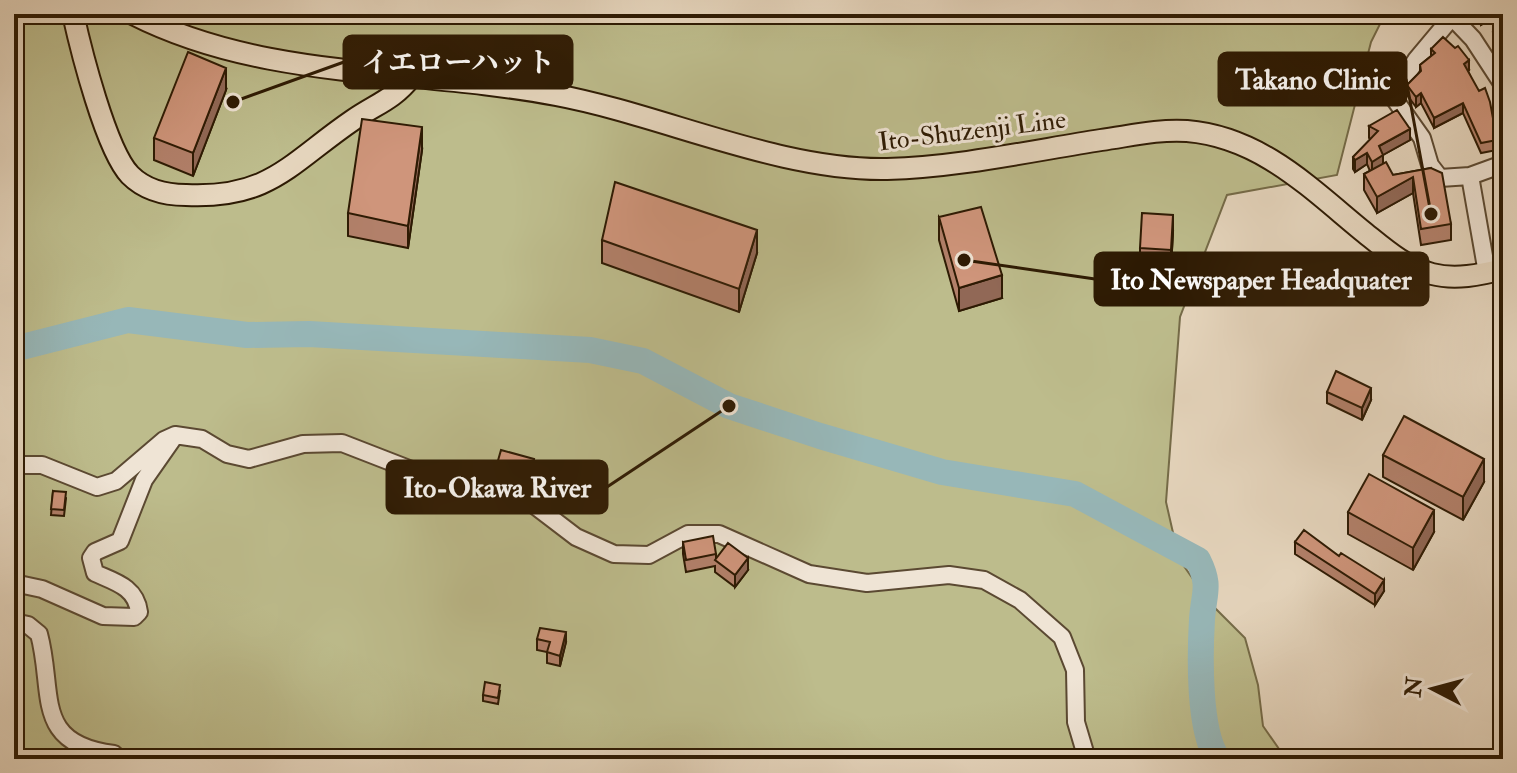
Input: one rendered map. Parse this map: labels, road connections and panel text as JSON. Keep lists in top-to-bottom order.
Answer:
{
  "streets": {
    "main road": ["Ito-Shuzenji Line"]
  },
  "places": [
    "イエローハット",
    "Takano Clinic",
    "Ito Newspaper Headquater",
    "Ito-Okawa River"
  ],
  "north": "left"
}
